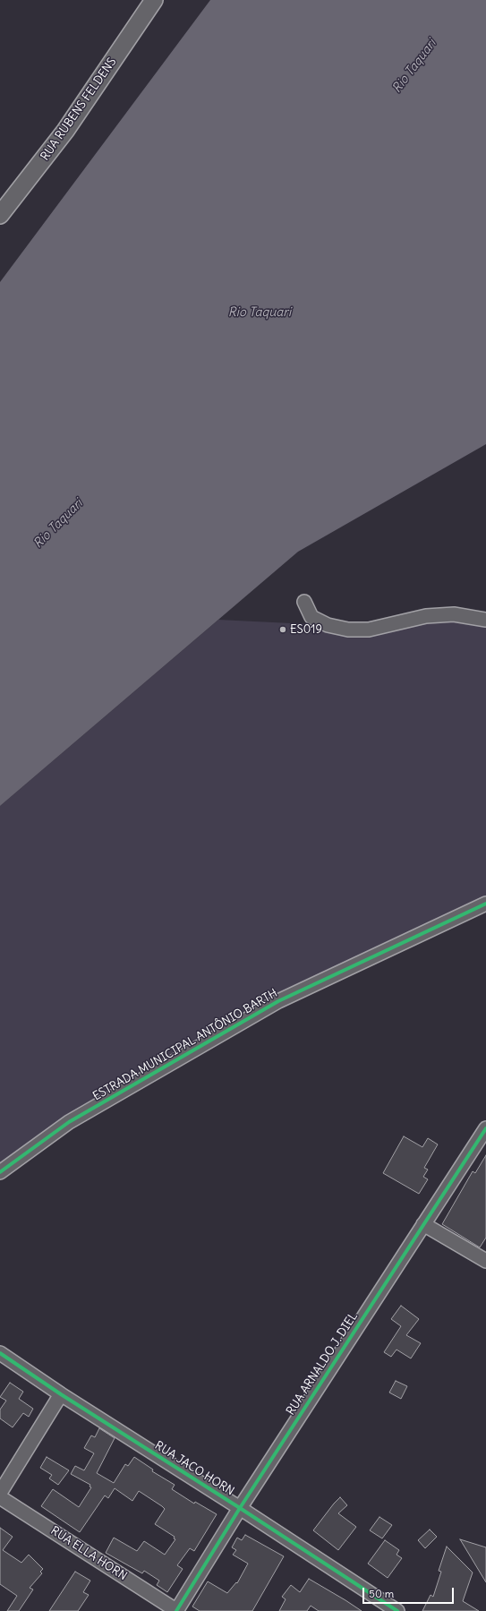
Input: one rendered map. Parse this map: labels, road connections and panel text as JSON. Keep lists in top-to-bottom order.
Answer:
{
  "streets": {
    "main road": ["RUA RUBENS FELDENS"],
    "street": [
      "ESTRADA MUNICIPAL ANTÔNIO BARTH",
      "RUA ARNALDO J. DIEL",
      "RUA JACO HORN",
      "RUA ELLA HORN"
    ]
  },
  "crossings": [
    ["RUA ARNALDO J. DIEL", "RUA JACO HORN"],
    ["RUA ARNALDO J. DIEL", "RUA ELLA HORN"]
  ],
  "water": ["Rio Taquari"],
  "places": ["ES019"],
  "scale_bar": "50 m"
}
